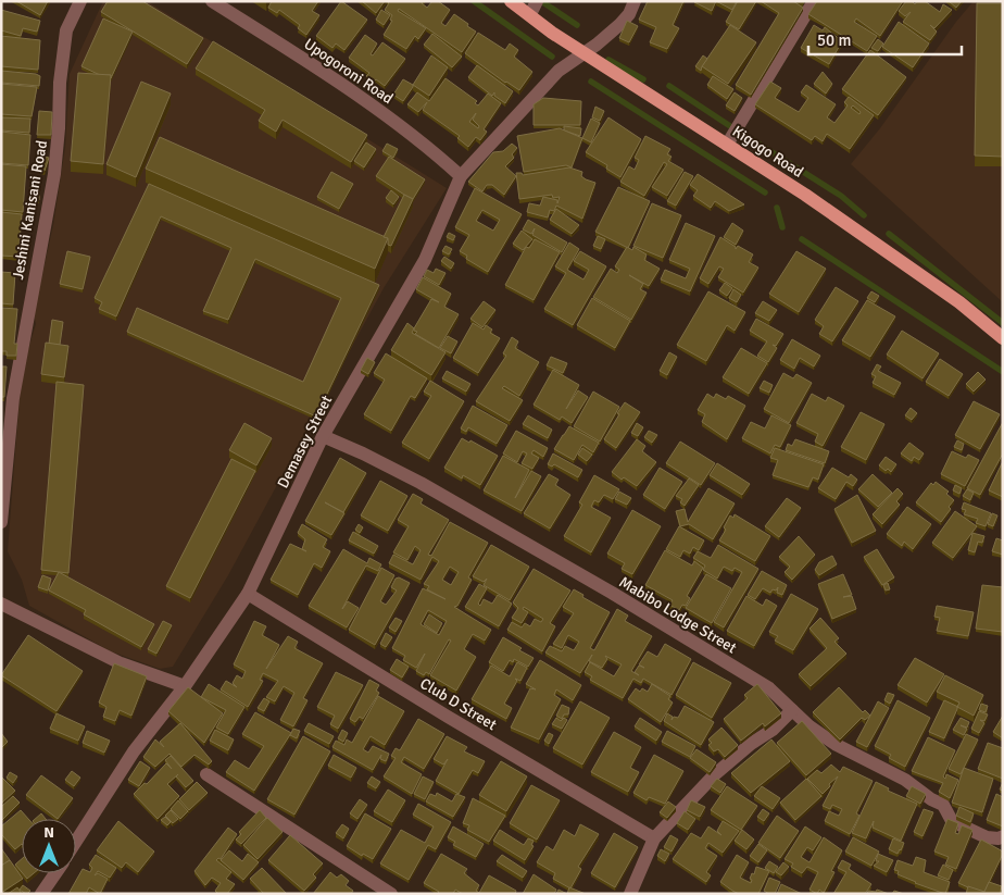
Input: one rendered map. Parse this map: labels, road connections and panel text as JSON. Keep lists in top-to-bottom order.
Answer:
{
  "streets": {
    "main road": ["Kigogo Road"],
    "street": [
      "Upogoroni Road",
      "Jeshini Kanisani Road",
      "Demasey Street",
      "Mabibo Lodge Street",
      "Club D Street"
    ]
  },
  "crossings": [
    ["Upogoroni Road", "Demasey Street"],
    ["Kigogo Road", "Demasey Street"],
    ["Demasey Street", "Mabibo Lodge Street"],
    ["Demasey Street", "Club D Street"]
  ],
  "scale_bar": "50 m",
  "north": "top"
}
